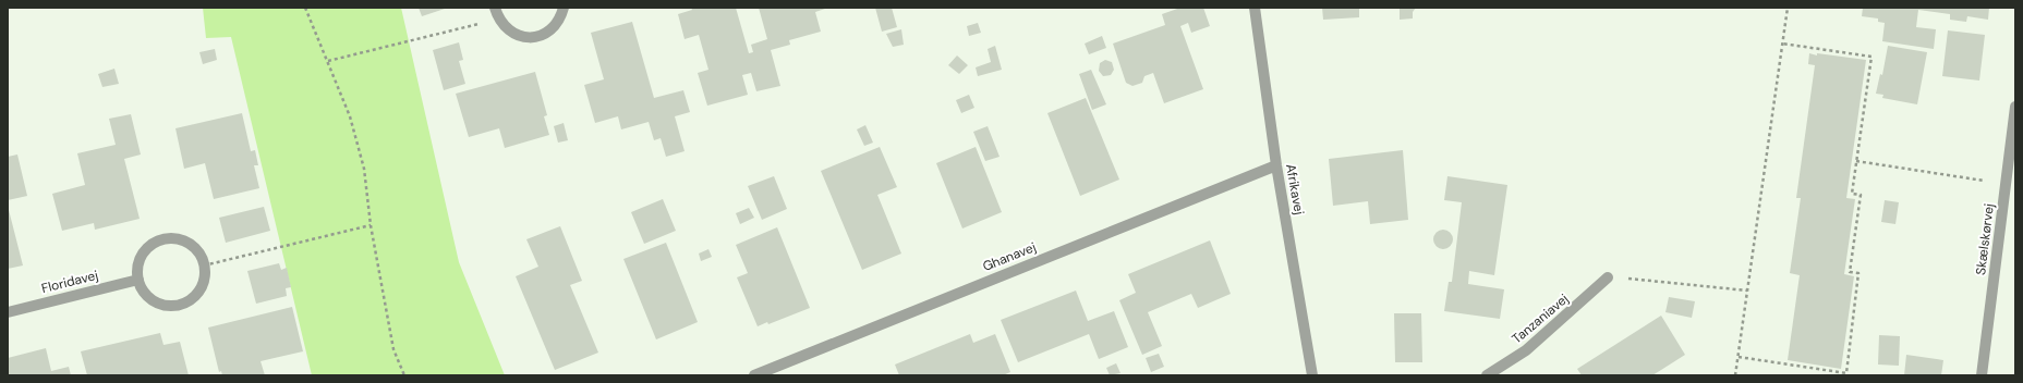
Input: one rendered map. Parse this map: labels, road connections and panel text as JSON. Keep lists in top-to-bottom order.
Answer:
{
  "streets": {
    "street": [
      "Afrikavej",
      "Skælskørvej",
      "Ghanavej",
      "Floridavej",
      "Tanzaniavej"
    ]
  },
  "crossings": [
    ["Afrikavej", "Ghanavej"]
  ]
}
